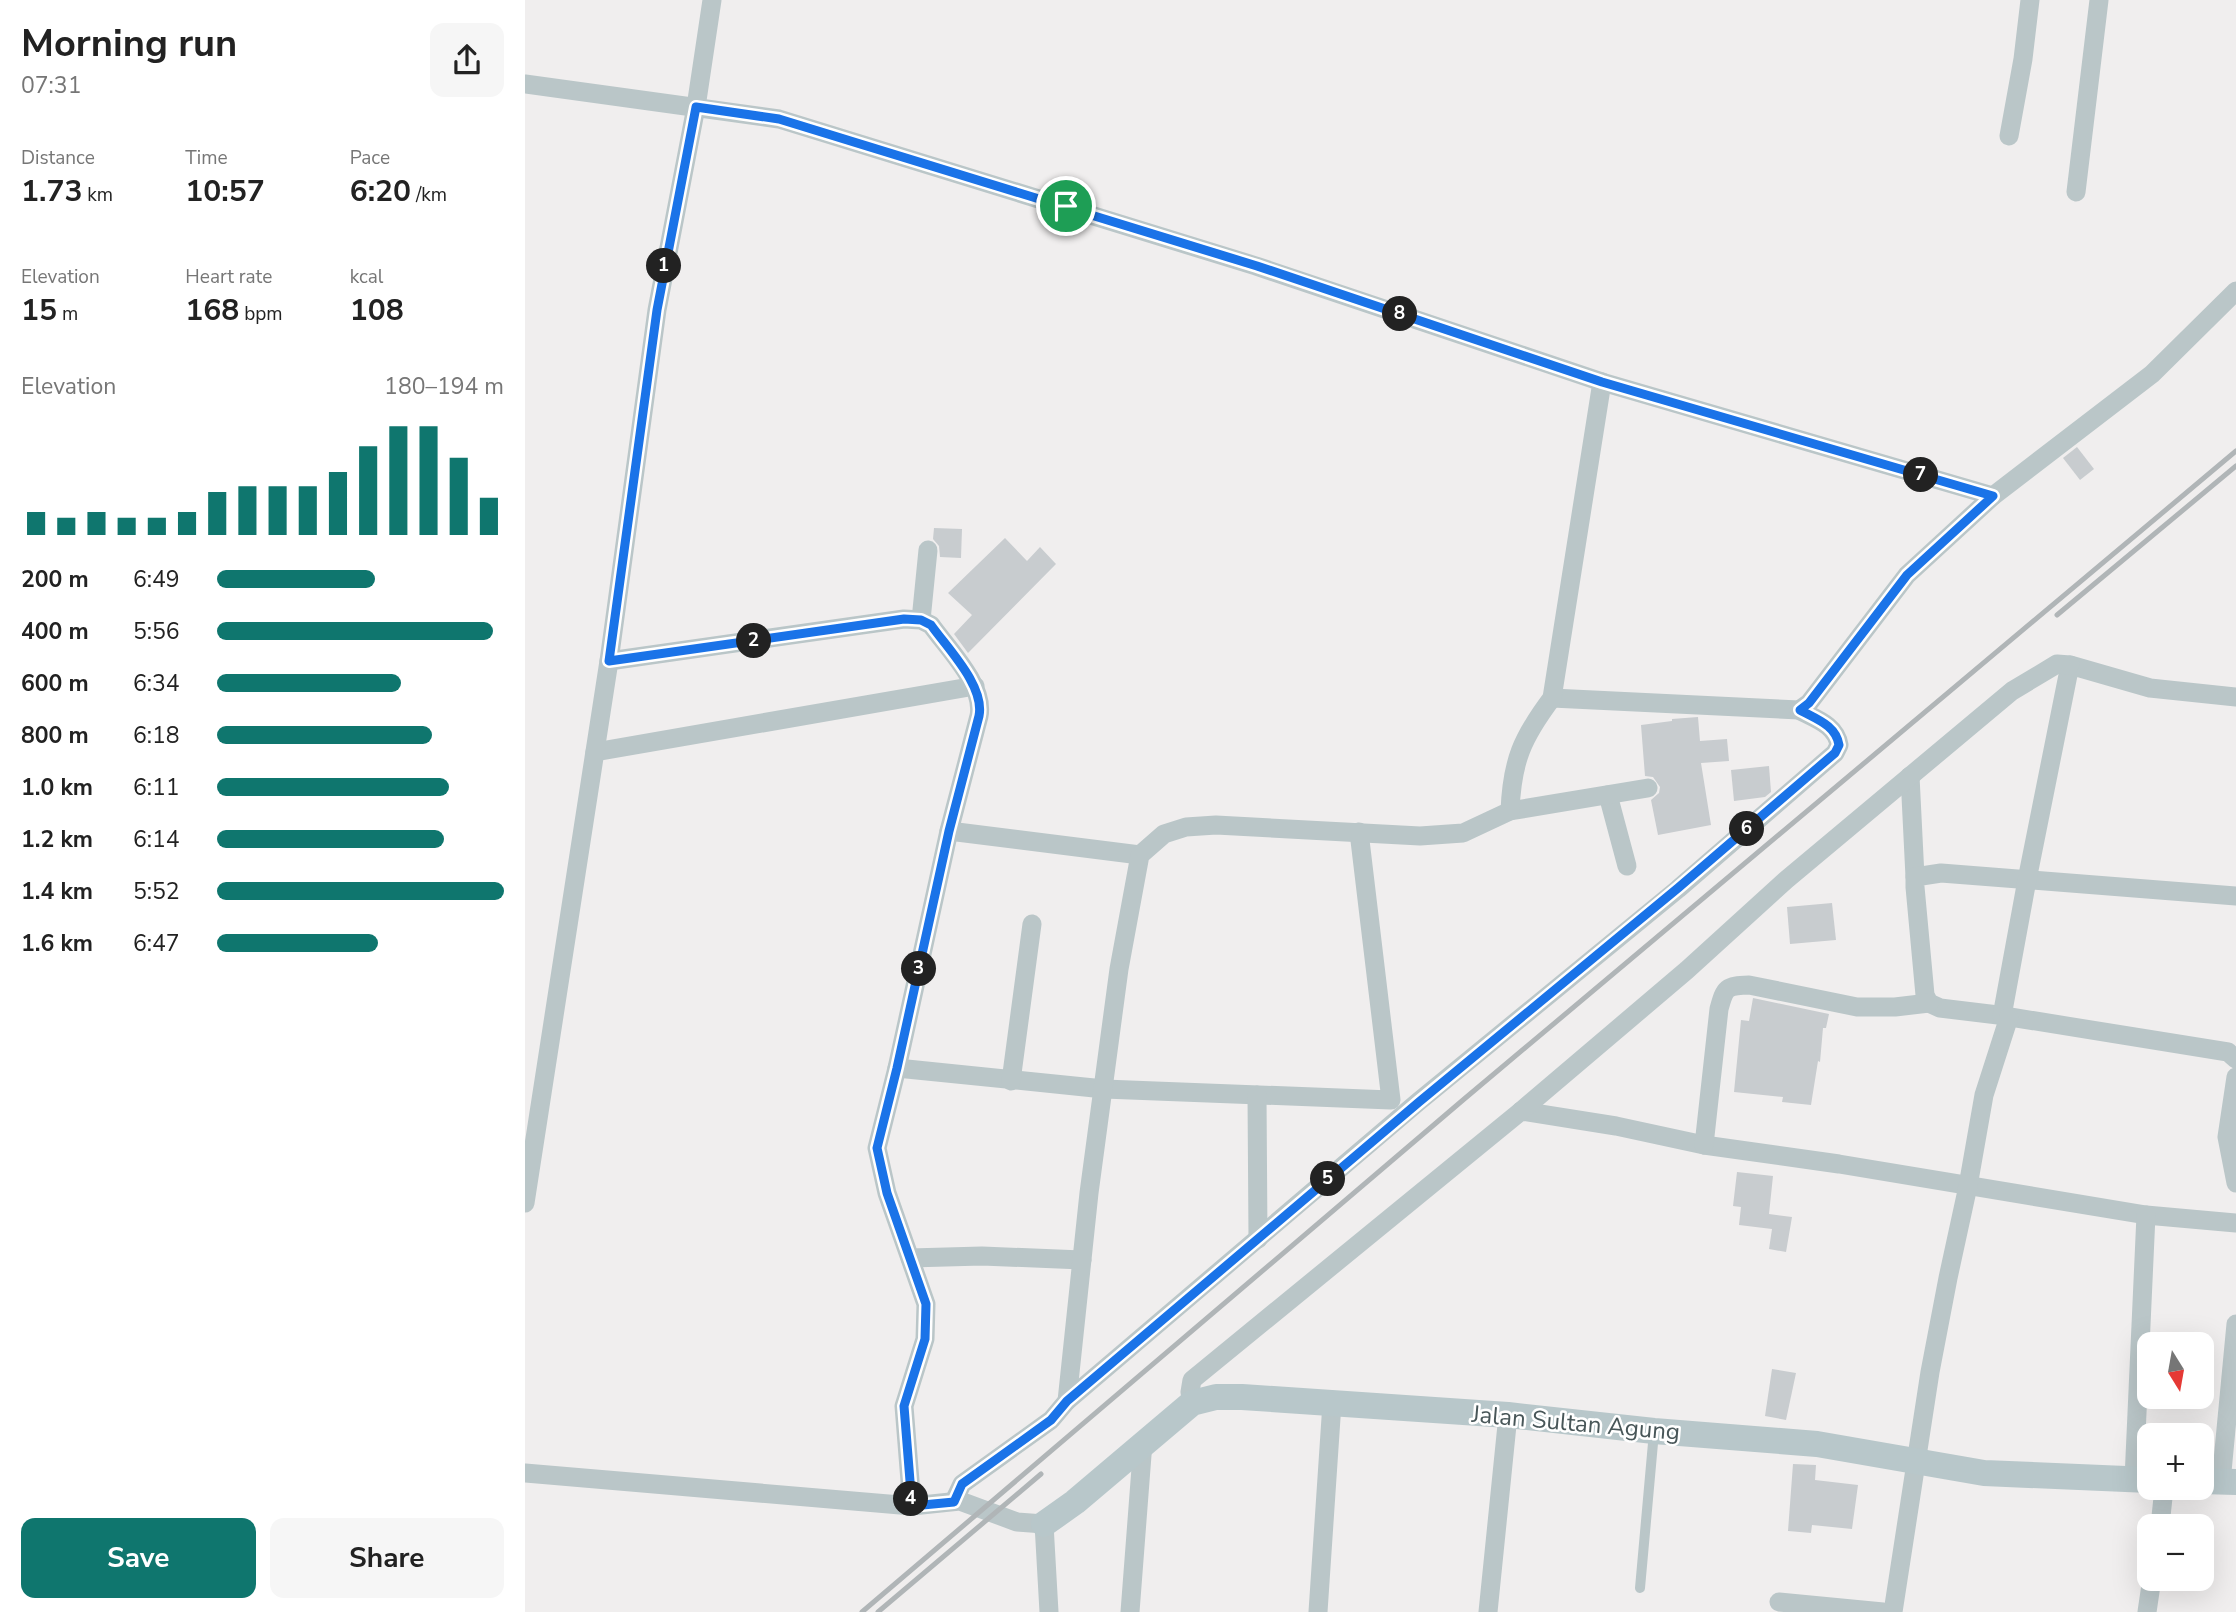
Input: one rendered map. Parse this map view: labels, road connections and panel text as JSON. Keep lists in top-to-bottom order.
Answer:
{
  "streets": {
    "street": ["Jalan Sultan Agung"]
  },
  "north": "bottom",
  "page": {
    "heading": ["Morning run", "07:31"],
    "stats": [
      ["Distance", "1.73 km"],
      ["Time", "10:57"],
      ["Pace", "6:20 /km"],
      ["Elevation", "15 m"],
      ["Heart rate", "168 bpm"],
      ["kcal", "108"]
    ],
    "pins": [
      "1",
      "8",
      "7",
      "2",
      "6",
      "3",
      "5",
      "4"
    ],
    "chart": ["Elevation", "180–194 m"],
    "list": [
      {
        "name": "200 m",
        "note": "6:49"
      },
      {
        "name": "400 m",
        "note": "5:56"
      },
      {
        "name": "600 m",
        "note": "6:34"
      },
      {
        "name": "800 m",
        "note": "6:18"
      },
      {
        "name": "1.0 km",
        "note": "6:11"
      },
      {
        "name": "1.2 km",
        "note": "6:14"
      },
      {
        "name": "1.4 km",
        "note": "5:52"
      },
      {
        "name": "1.6 km",
        "note": "6:47"
      }
    ],
    "map_buttons": ["+", "−"],
    "buttons": ["Save", "Share"]
  }
}
